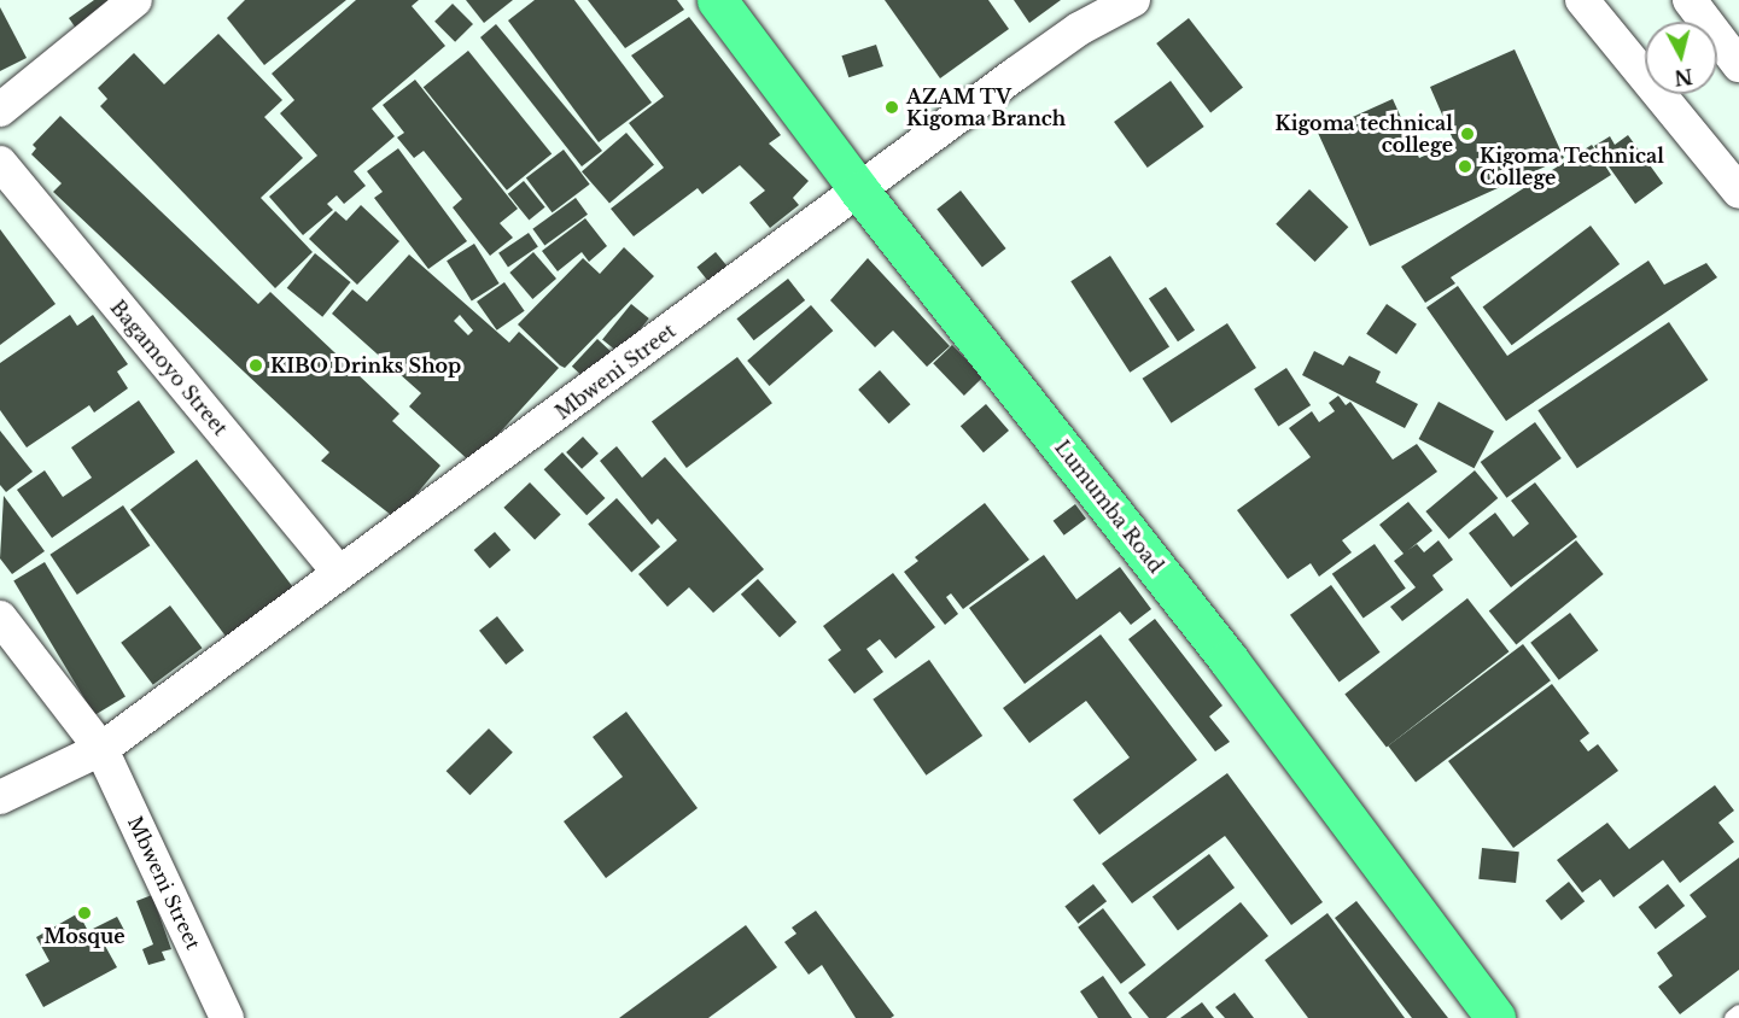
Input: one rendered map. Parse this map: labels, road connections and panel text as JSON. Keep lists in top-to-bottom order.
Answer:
{
  "streets": {
    "main road": ["Lumumba Road"],
    "street": ["Bagamoyo Street", "Mbweni Street"]
  },
  "crossings": [
    ["Bagamoyo Street", "Mbweni Street"],
    ["Mbweni Street", "Lumumba Road"]
  ],
  "places": [
    "AZAM TV Kigoma Branch",
    "Kigoma technical college",
    "Kigoma Technical College",
    "KIBO Drinks Shop",
    "Mosque"
  ],
  "north": "bottom"
}
